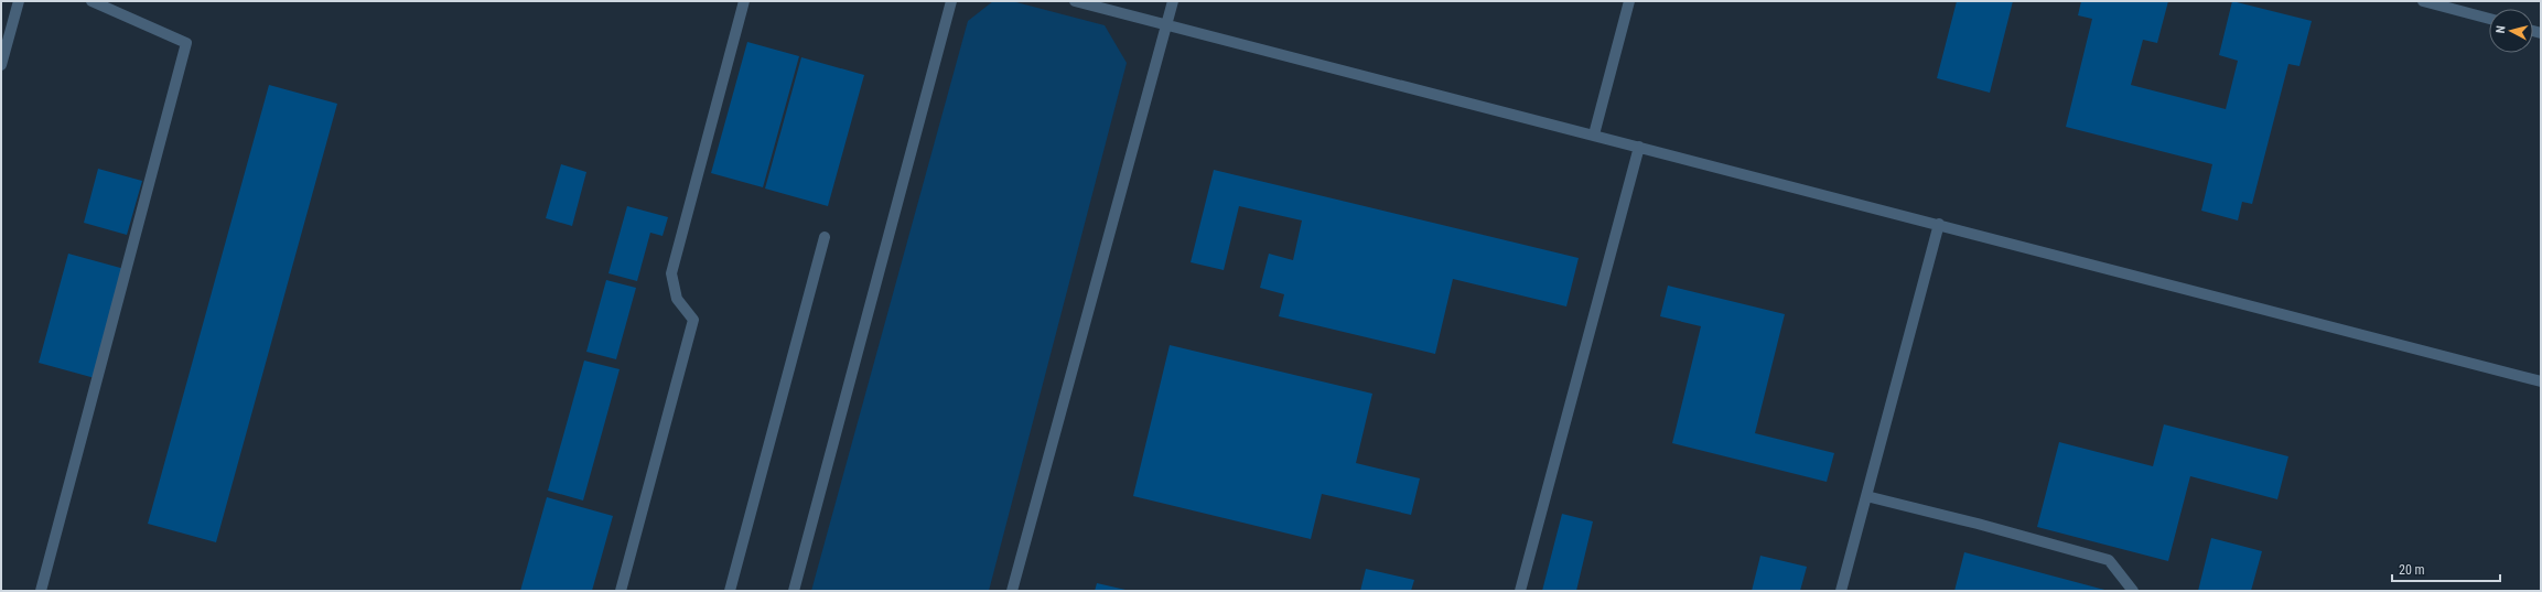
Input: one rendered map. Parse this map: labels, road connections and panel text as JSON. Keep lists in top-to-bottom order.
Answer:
{
  "scale_bar": "20 m",
  "north": "left"
}
